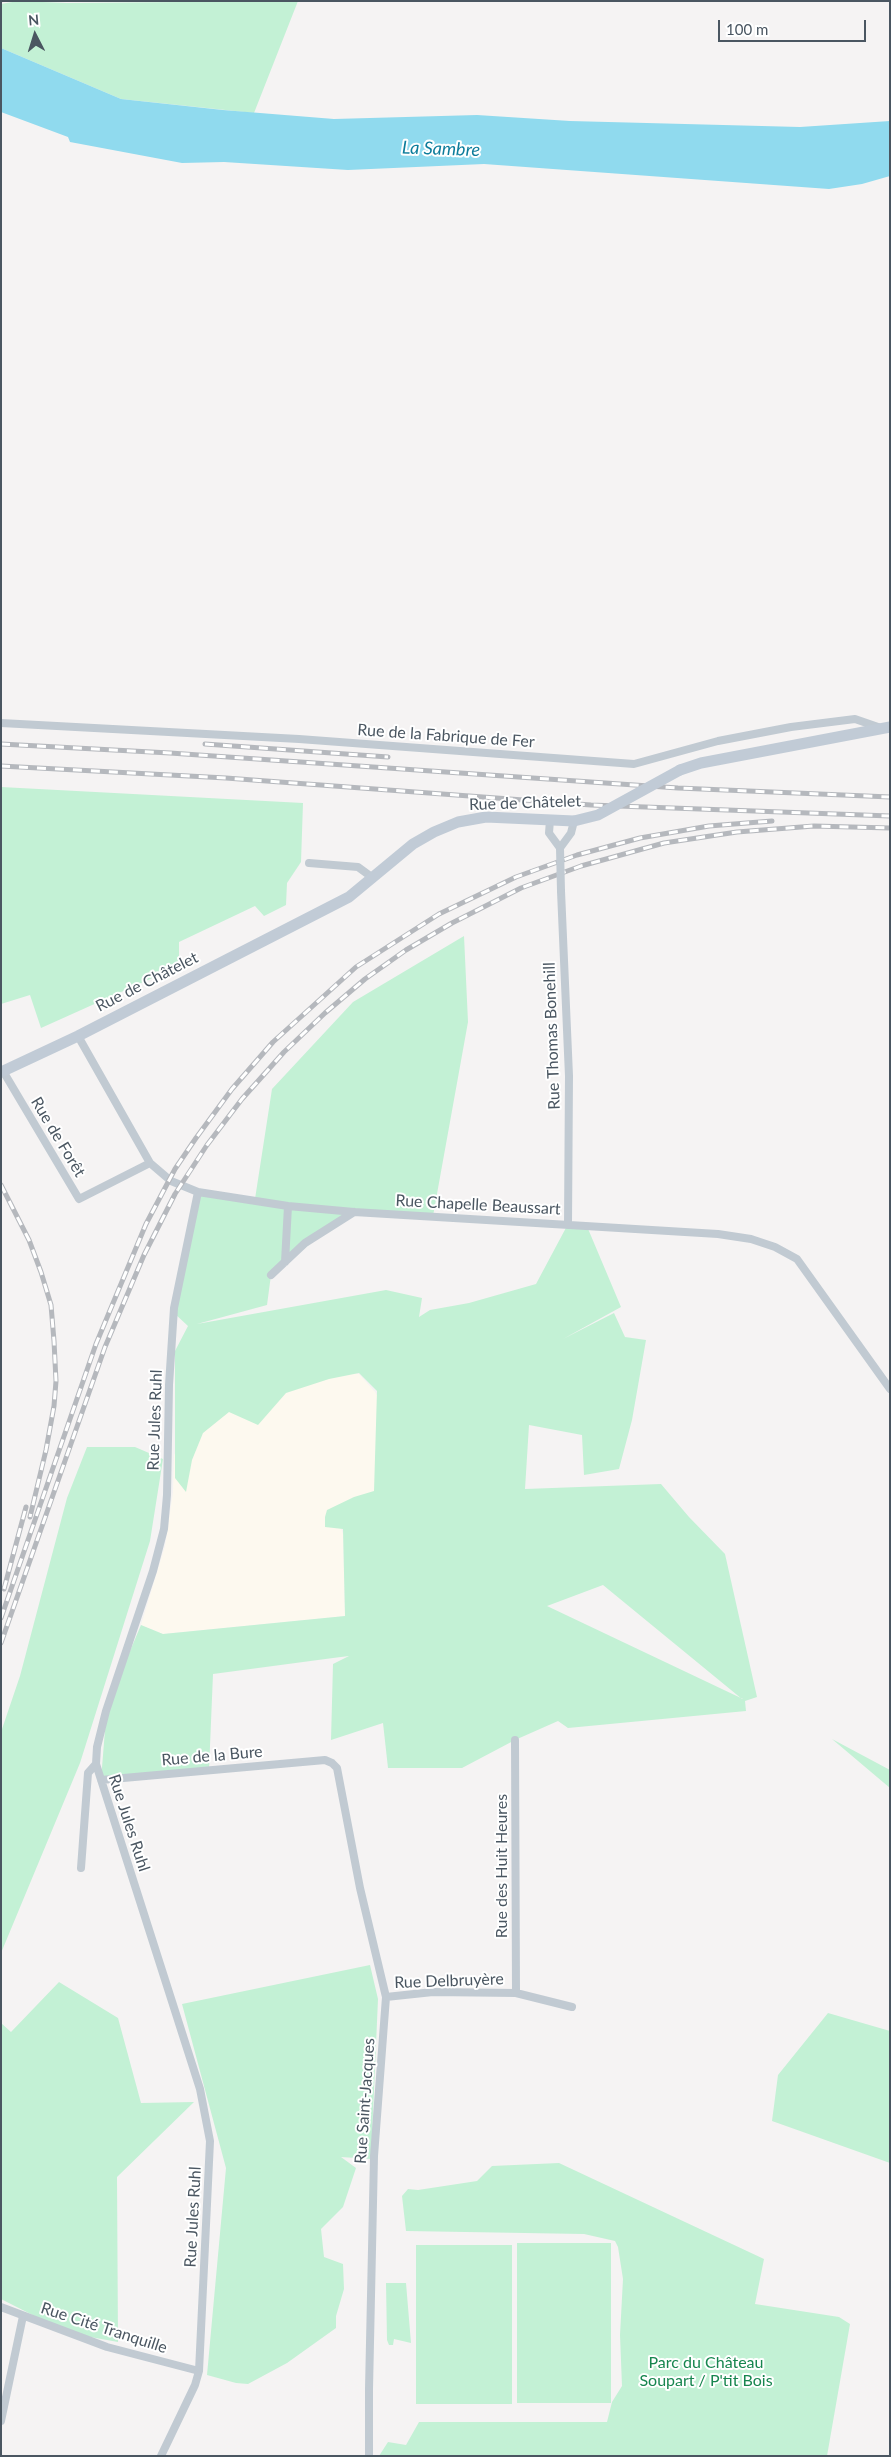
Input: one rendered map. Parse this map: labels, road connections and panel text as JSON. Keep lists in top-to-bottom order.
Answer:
{
  "streets": {
    "main road": ["Rue de Châtelet"],
    "street": [
      "Rue de la Fabrique de Fer",
      "Rue Thomas Bonehill",
      "Rue de Forêt",
      "Rue Chapelle Beaussart",
      "Rue Jules Ruhl",
      "Rue de la Bure",
      "Rue des Huit Heures",
      "Rue Delbruyère",
      "Rue Saint-Jacques",
      "Rue Cité Tranquille"
    ]
  },
  "crossings": [
    ["Rue de la Fabrique de Fer", "Rue de Châtelet"],
    ["Rue de Châtelet", "Rue Thomas Bonehill"],
    ["Rue de Châtelet", "Rue de Forêt"],
    ["Rue de Châtelet", "Rue Chapelle Beaussart"],
    ["Rue Thomas Bonehill", "Rue Chapelle Beaussart"],
    ["Rue de Forêt", "Rue Chapelle Beaussart"],
    ["Rue Chapelle Beaussart", "Rue Jules Ruhl"],
    ["Rue Jules Ruhl", "Rue de la Bure"],
    ["Rue Jules Ruhl", "Rue Cité Tranquille"],
    ["Rue de la Bure", "Rue Saint-Jacques"],
    ["Rue des Huit Heures", "Rue Delbruyère"],
    ["Rue Delbruyère", "Rue Saint-Jacques"]
  ],
  "water": ["La Sambre"],
  "parks": ["Parc du Château Soupart / P'tit Bois"],
  "scale_bar": "100 m",
  "north": "top"
}
